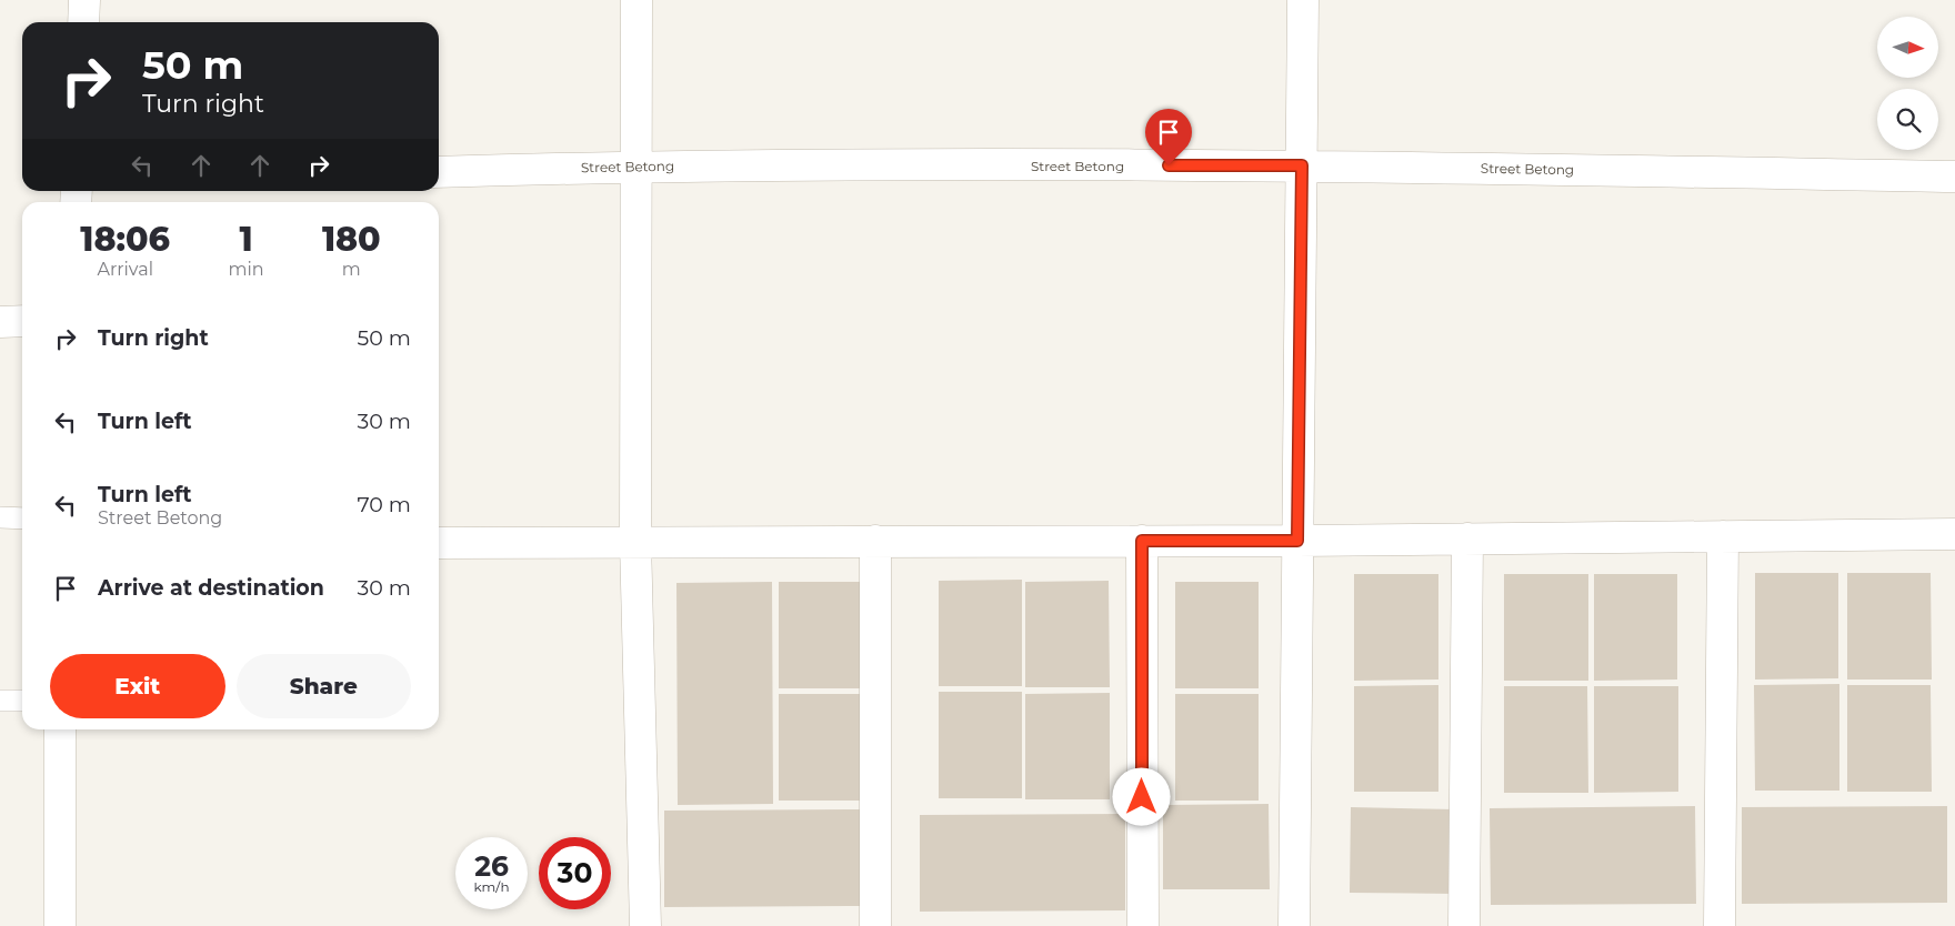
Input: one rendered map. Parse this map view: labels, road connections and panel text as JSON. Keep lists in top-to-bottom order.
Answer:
{
  "streets": {
    "street": ["Street Betong"]
  },
  "north": "right",
  "page": {
    "turn": ["50 m", "Turn right"],
    "eta": [
      "18:06",
      "Arrival",
      "1",
      "min",
      "180",
      "m"
    ],
    "list": [
      {
        "name": "Turn right",
        "value": "50 m"
      },
      {
        "name": "Turn left",
        "value": "30 m"
      },
      {
        "name": "Turn left",
        "note": "Street Betong",
        "value": "70 m"
      },
      {
        "name": "Arrive at destination",
        "value": "30 m"
      }
    ],
    "buttons": ["Exit", "Share"],
    "speed": "26 km/h",
    "limit": "30"
  }
}
